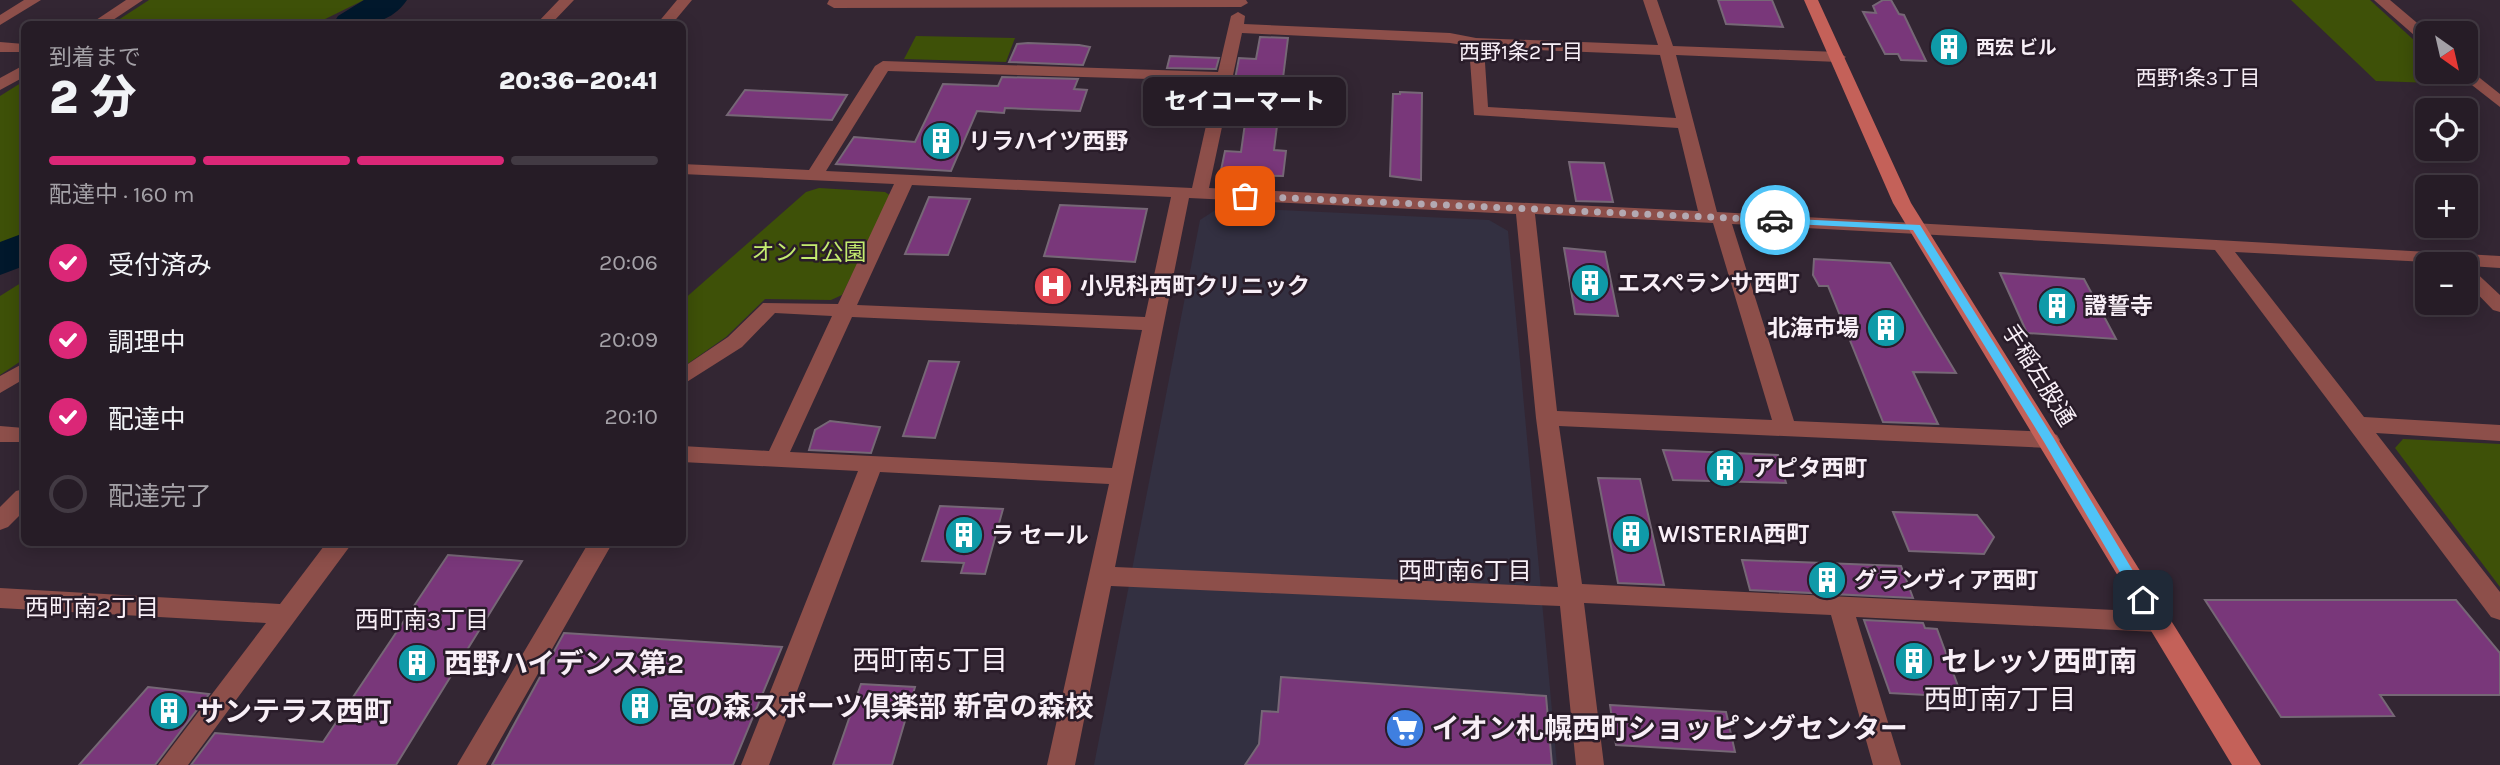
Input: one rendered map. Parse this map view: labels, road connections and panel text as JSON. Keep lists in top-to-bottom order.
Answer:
{
  "streets": {
    "street": ["手稲左股通"]
  },
  "districts": [
    "西野1条2丁目",
    "西野1条3丁目",
    "西町南6丁目",
    "西町南2丁目",
    "西町南3丁目",
    "西町南5丁目",
    "西町南7丁目"
  ],
  "parks": ["オンコ公園"],
  "places": {
    "building": [
      "西宏 ビル",
      "リラハイツ西野",
      "エスペランサ西町",
      "證誓寺",
      "北海市場",
      "アピタ西町",
      "WISTERIA西町",
      "ラ セール",
      "グランヴィア西町",
      "セレッソ西町南",
      "西野ハイデンス第2",
      "宮の森スポーツ倶楽部 新宮の森校",
      "サンテラス西町"
    ],
    "other": ["セイコーマート"],
    "hospital": ["小児科西町クリニック"],
    "supermarket": ["イオン札幌西町ショッピングセンター"]
  },
  "north": "bottom right",
  "page": {
    "map_buttons": ["+", "−"],
    "heading": ["2 分", "到着まで", "20:36–20:41"],
    "bubble": "セイコーマート",
    "bar": "配達中 · 160 m",
    "list": [
      ["受付済み", "20:06"],
      ["調理中", "20:09"],
      ["配達中", "20:10"],
      "配達完了"
    ]
  }
}
